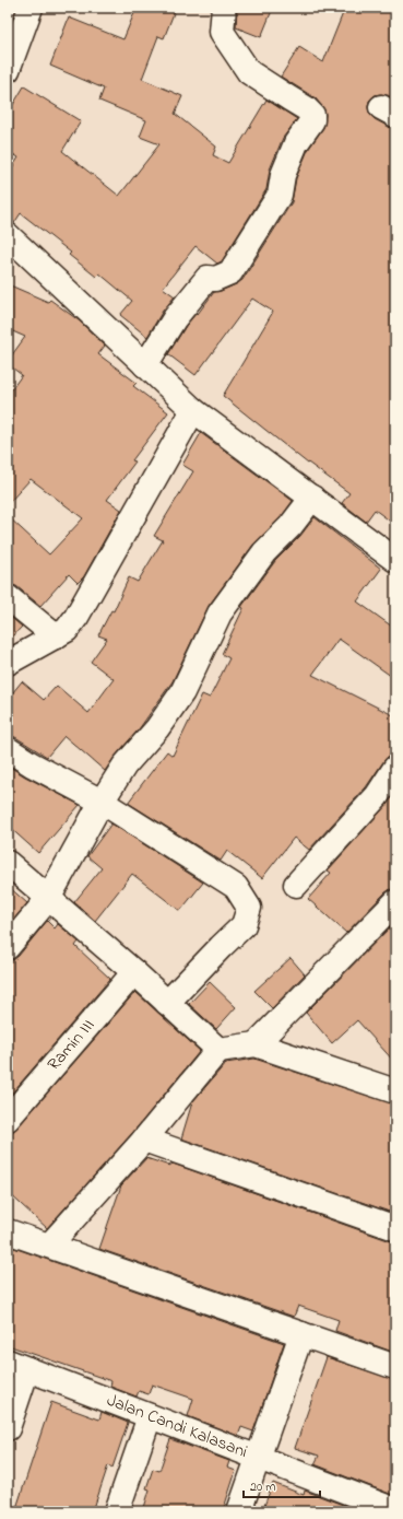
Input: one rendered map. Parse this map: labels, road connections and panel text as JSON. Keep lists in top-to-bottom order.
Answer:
{
  "streets": {
    "street": ["Ramin III", "Jalan Candi Kalasani"]
  },
  "scale_bar": "20 m"
}
